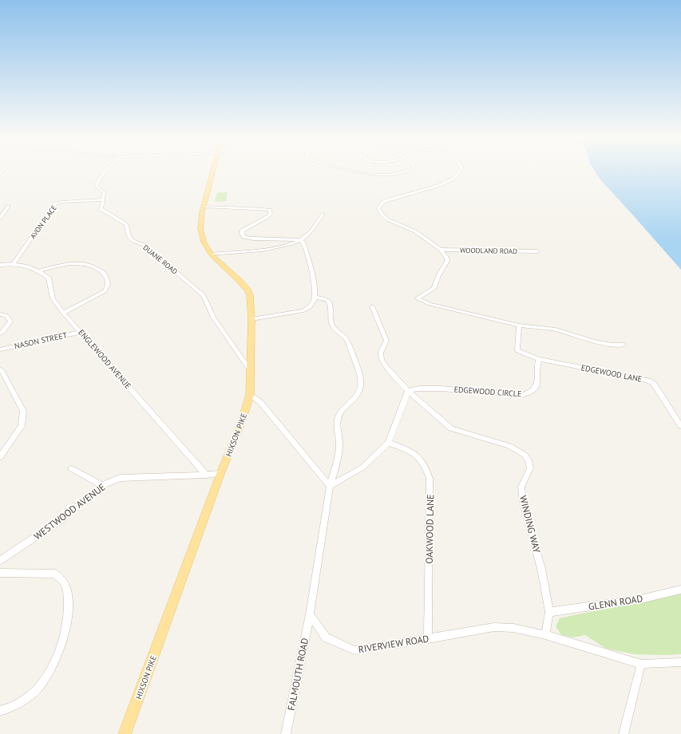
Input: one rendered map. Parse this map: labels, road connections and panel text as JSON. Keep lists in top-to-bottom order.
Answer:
{
  "streets": {
    "main road": ["HIXSON PIKE"],
    "street": [
      "AVON PLACE",
      "WOODLAND ROAD",
      "DUANE ROAD",
      "NASON STREET",
      "ENGLEWOOD AVENUE",
      "EDGEWOOD LANE",
      "EDGEWOOD CIRCLE",
      "WESTWOOD AVENUE",
      "WINDING WAY",
      "OAKWOOD LANE",
      "GLENN ROAD",
      "RIVERVIEW ROAD",
      "FALMOUTH ROAD"
    ]
  },
  "crossings": [
    ["AVON PLACE", "DUANE ROAD"],
    ["AVON PLACE", "ENGLEWOOD AVENUE"],
    ["DUANE ROAD", "HIXSON PIKE"],
    ["NASON STREET", "ENGLEWOOD AVENUE"],
    ["ENGLEWOOD AVENUE", "WESTWOOD AVENUE"],
    ["EDGEWOOD LANE", "EDGEWOOD CIRCLE"],
    ["EDGEWOOD CIRCLE", "WINDING WAY"],
    ["HIXSON PIKE", "WESTWOOD AVENUE"],
    ["WINDING WAY", "GLENN ROAD"],
    ["WINDING WAY", "RIVERVIEW ROAD"],
    ["OAKWOOD LANE", "RIVERVIEW ROAD"],
    ["RIVERVIEW ROAD", "FALMOUTH ROAD"]
  ]
}
